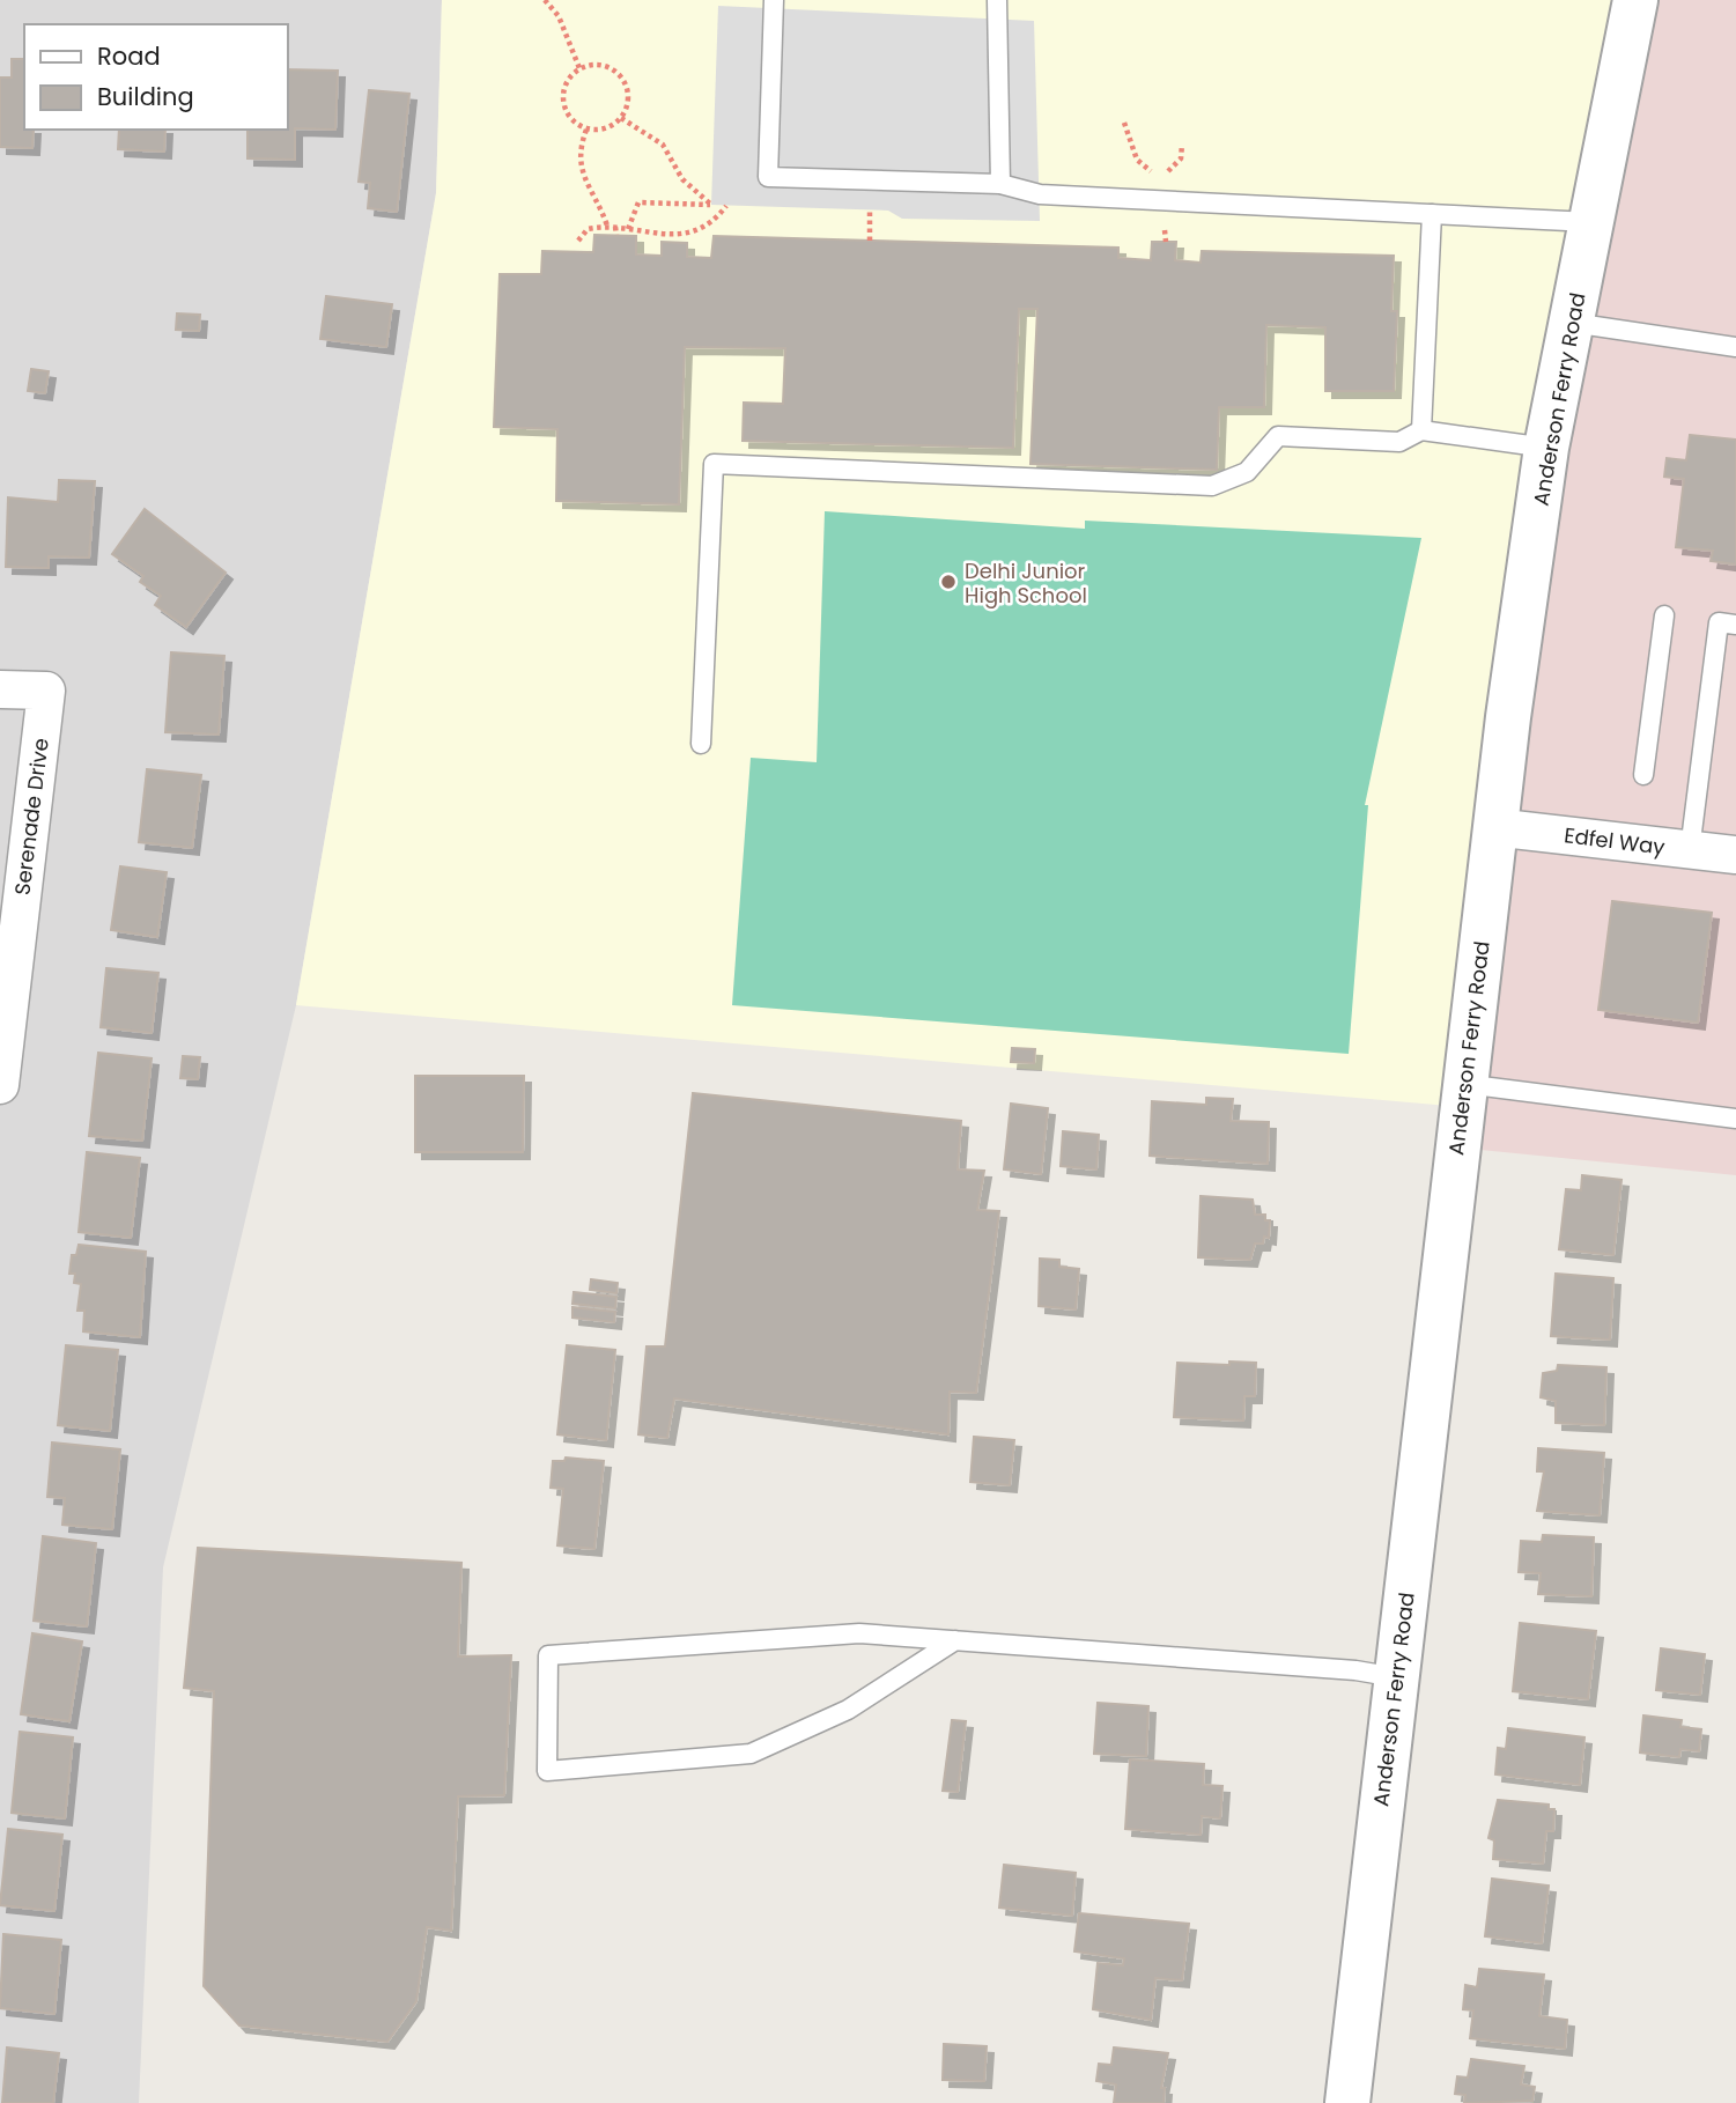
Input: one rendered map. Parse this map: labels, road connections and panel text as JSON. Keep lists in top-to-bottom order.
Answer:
{
  "streets": {
    "street": ["Anderson Ferry Road", "Serenade Drive", "Edfel Way"]
  },
  "crossings": [
    ["Anderson Ferry Road", "Edfel Way"]
  ],
  "places": ["Delhi Junior High School"],
  "legend": ["Road", "Building"]
}
